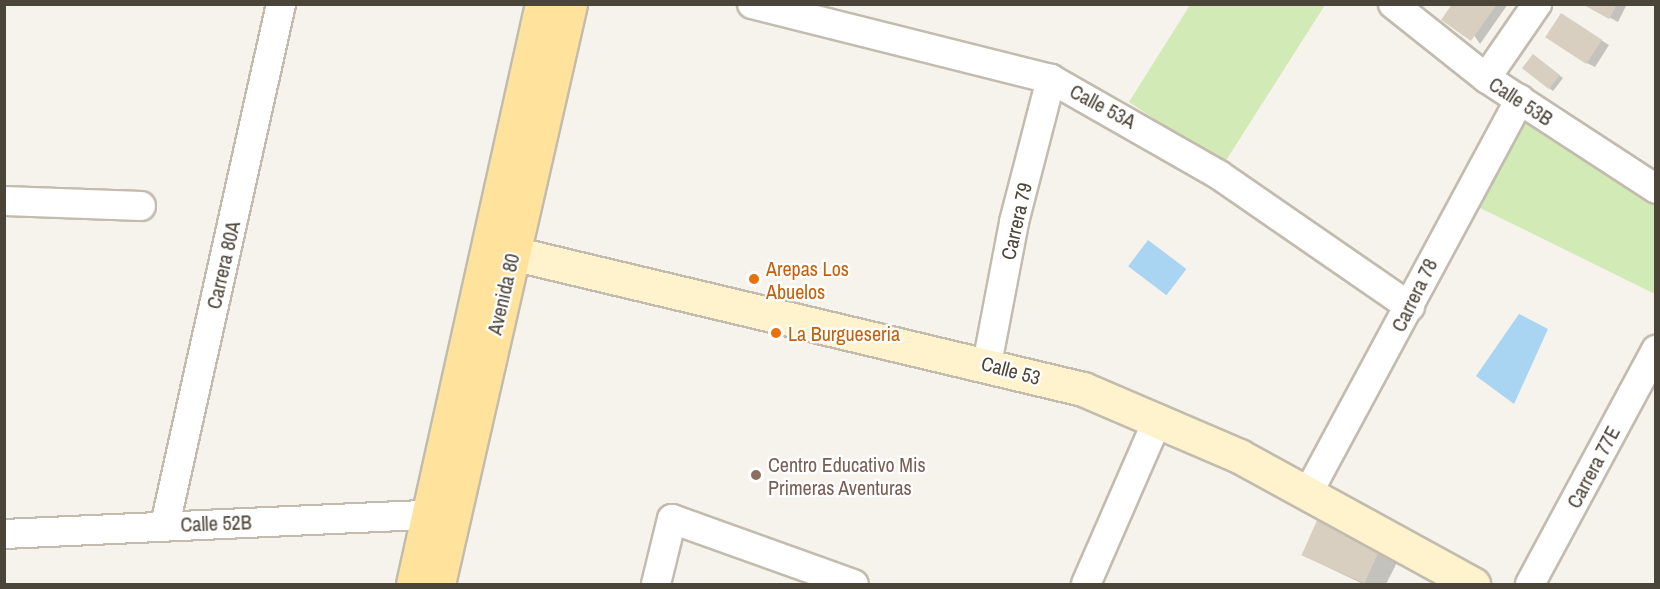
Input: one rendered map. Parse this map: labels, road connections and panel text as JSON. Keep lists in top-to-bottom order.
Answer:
{
  "streets": {
    "main road": ["Avenida 80"],
    "street": [
      "Calle 53B",
      "Calle 53A",
      "Carrera 79",
      "Carrera 80A",
      "Carrera 78",
      "Calle 53",
      "Carrera 77E",
      "Calle 52B"
    ]
  },
  "crossings": [
    ["Calle 53B", "Carrera 78"],
    ["Calle 53A", "Carrera 79"],
    ["Calle 53A", "Carrera 78"],
    ["Carrera 79", "Calle 53"],
    ["Carrera 80A", "Calle 52B"],
    ["Avenida 80", "Calle 53"],
    ["Avenida 80", "Calle 52B"],
    ["Carrera 78", "Calle 53"]
  ],
  "places": ["Arepas Los Abuelos", "La Burgueseria", "Centro Educativo Mis Primeras Aventuras"]
}
